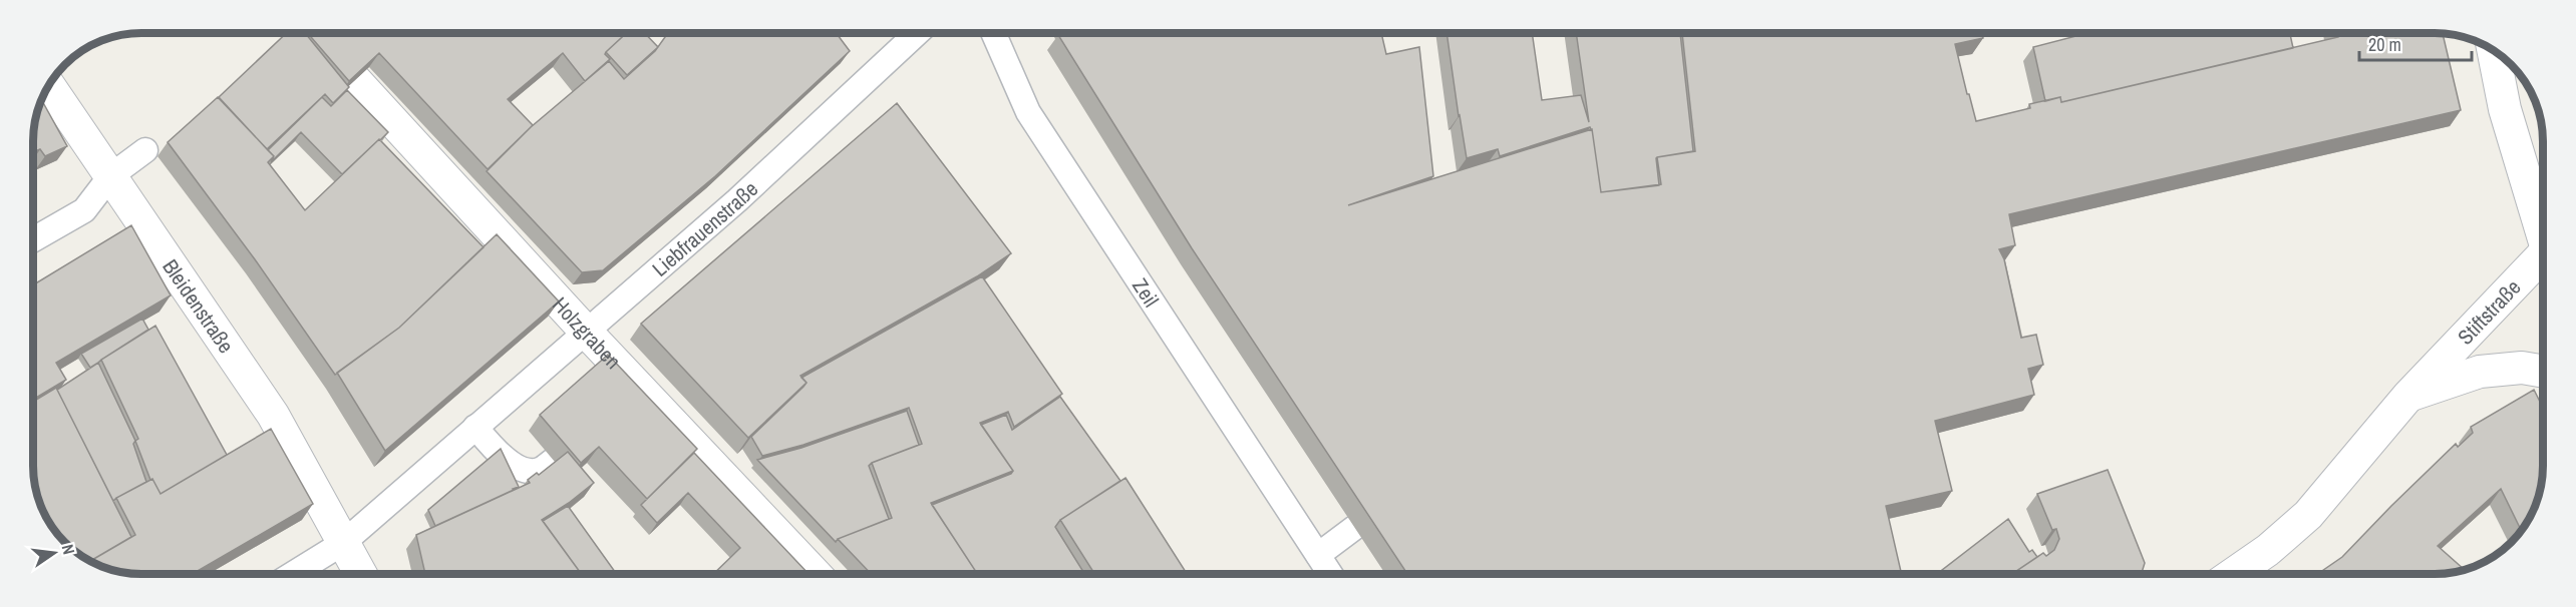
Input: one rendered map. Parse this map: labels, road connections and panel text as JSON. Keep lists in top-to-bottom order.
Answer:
{
  "streets": {
    "street": [
      "Liebfrauenstraße",
      "Zeil",
      "Bleidenstraße",
      "Stiftstraße",
      "Holzgraben"
    ]
  },
  "crossings": [
    ["Liebfrauenstraße", "Bleidenstraße"],
    ["Liebfrauenstraße", "Holzgraben"]
  ],
  "scale_bar": "20 m",
  "north": "right"
}
